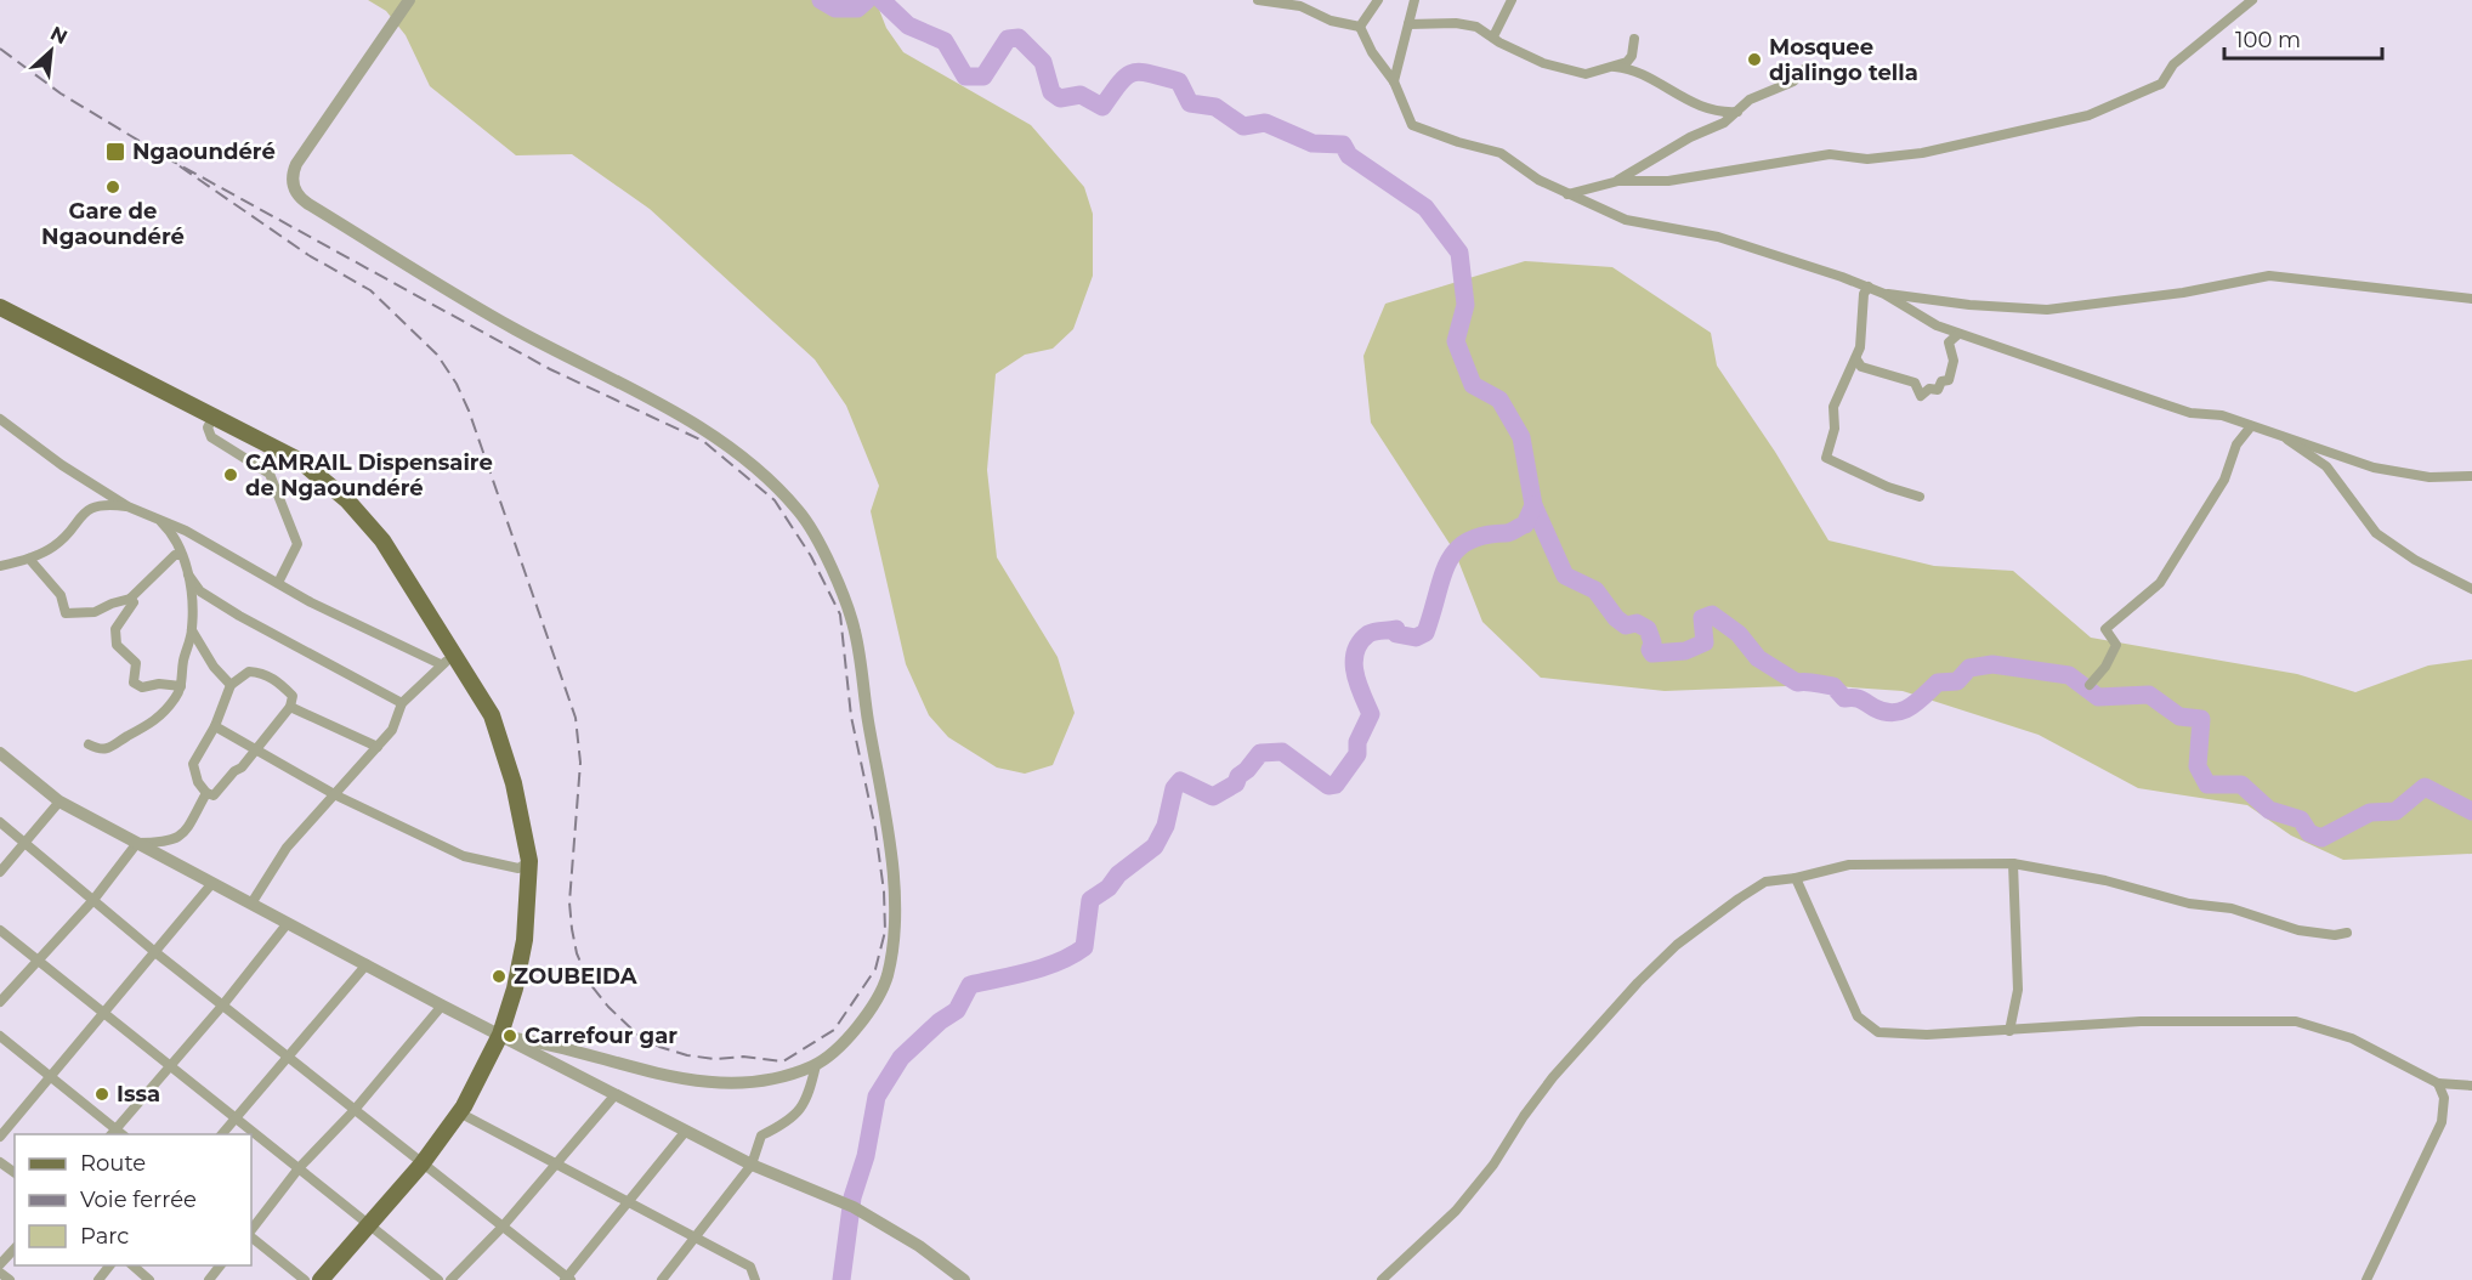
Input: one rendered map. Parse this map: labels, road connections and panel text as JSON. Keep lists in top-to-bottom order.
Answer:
{
  "places": {
    "other": [
      "Mosquee djalingo tella",
      "Gare de Ngaoundéré",
      "CAMRAIL Dispensaire de Ngaoundéré",
      "ZOUBEIDA",
      "Carrefour gar",
      "Issa"
    ],
    "transit": ["Ngaoundéré"]
  },
  "legend": ["Route", "Voie ferrée", "Parc"],
  "scale_bar": "100 m",
  "north": "top right"
}
